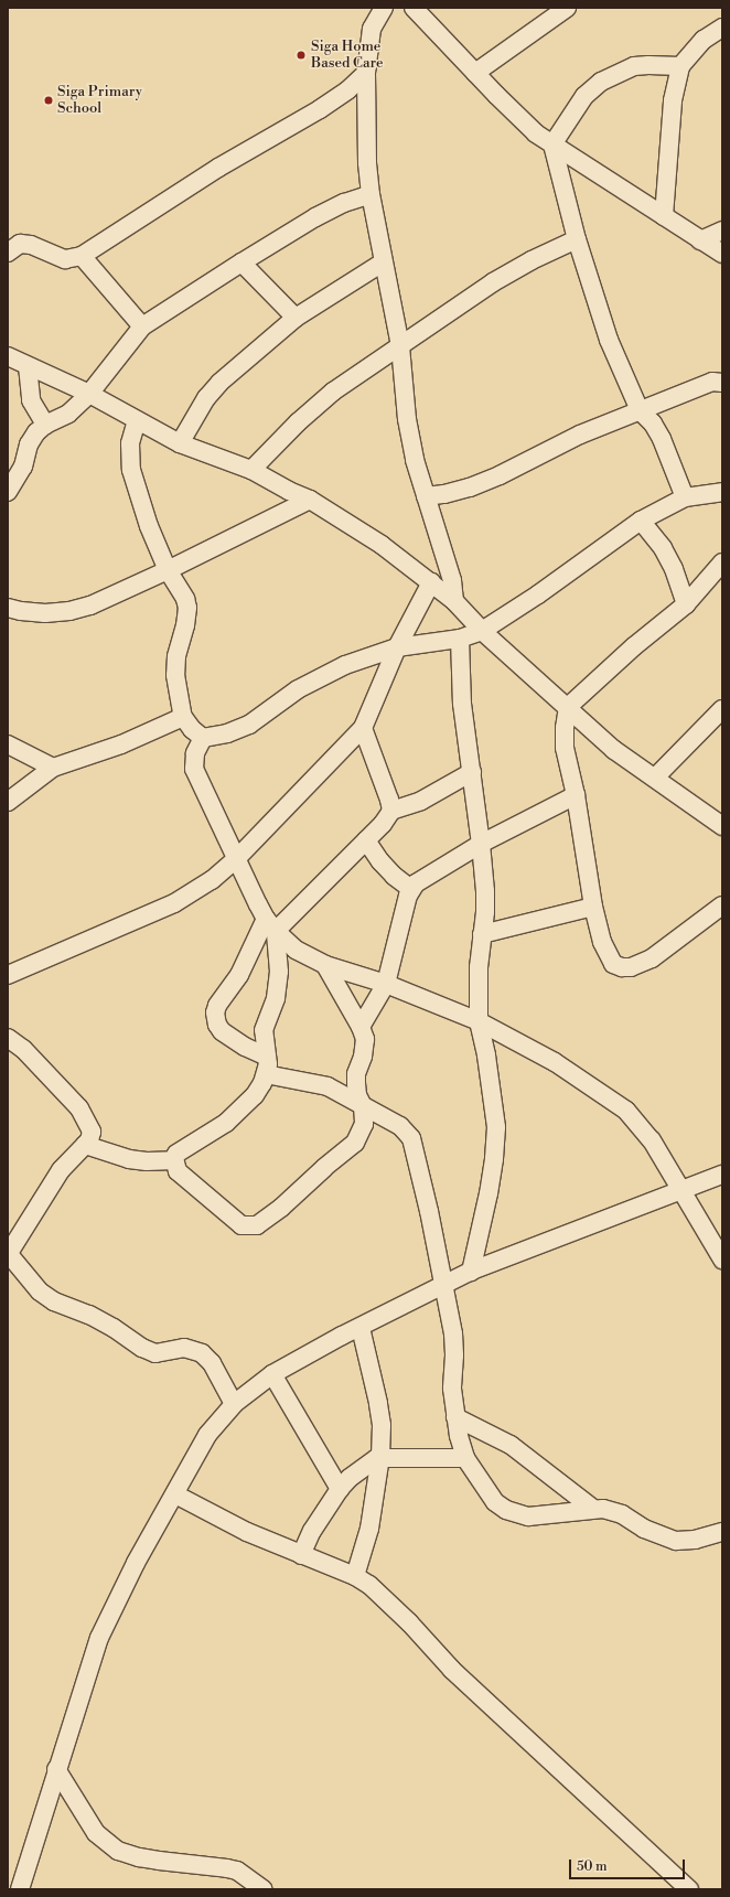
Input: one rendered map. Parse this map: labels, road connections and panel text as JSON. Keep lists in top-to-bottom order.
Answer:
{
  "places": ["Siga Home Based Care", "Siga Primary School"],
  "scale_bar": "50 m"
}
